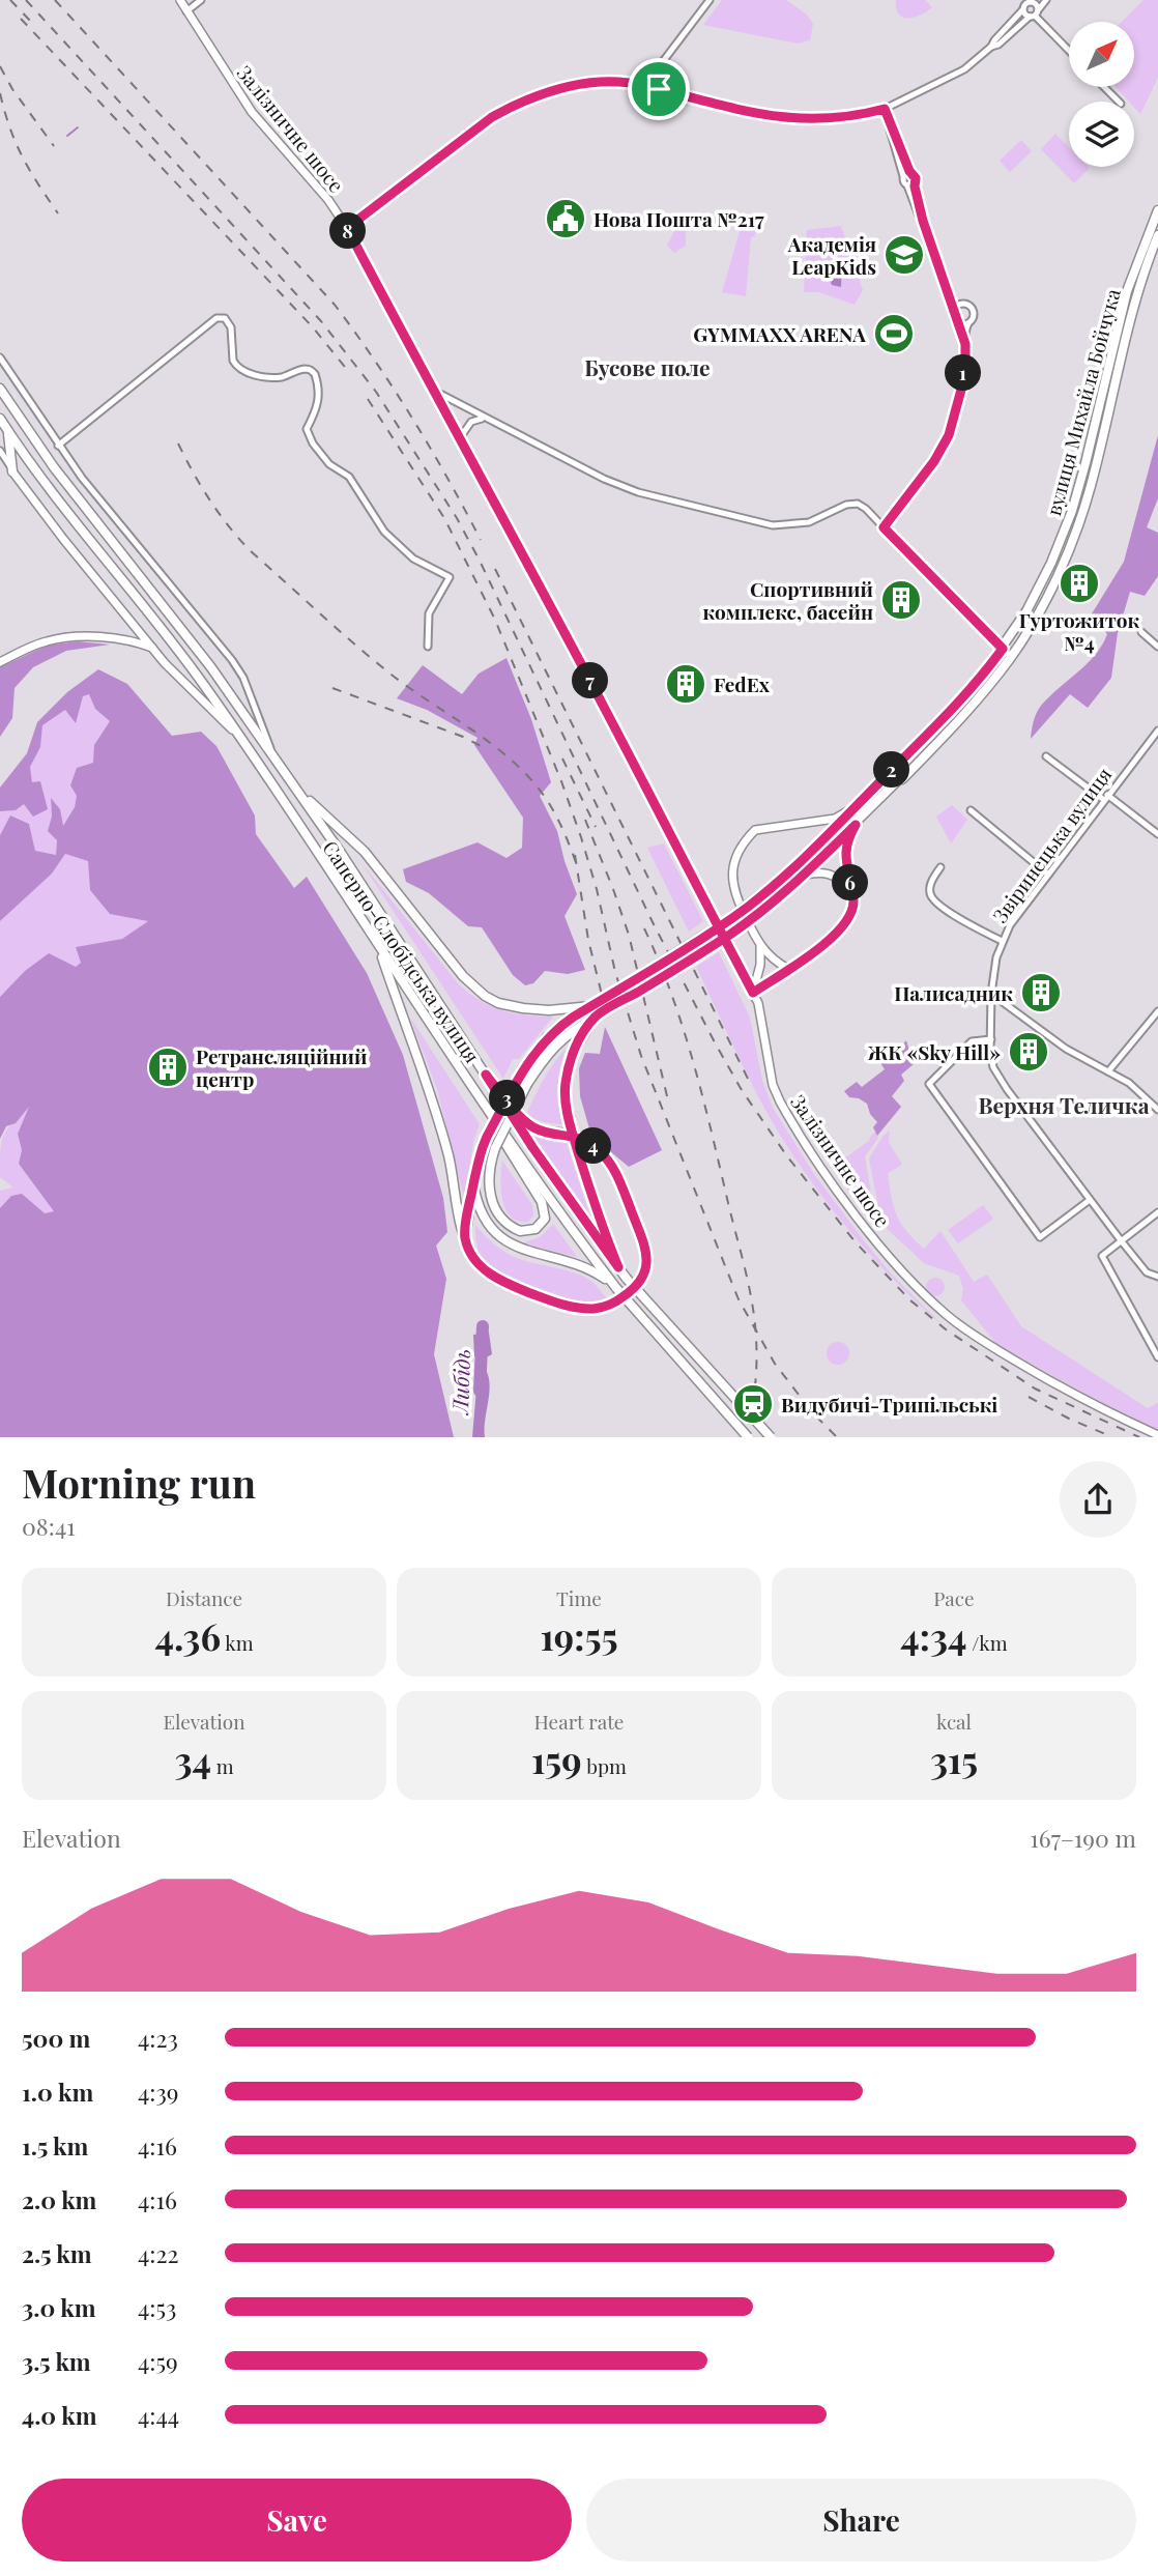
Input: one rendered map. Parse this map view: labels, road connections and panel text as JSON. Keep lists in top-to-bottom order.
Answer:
{
  "streets": {
    "main road": ["вулиця Михайла Бойчука", "Саперно-Слобідська вулиця"],
    "street": ["Залізничне шосе", "Звіринецька вулиця"]
  },
  "crossings": [
    ["вулиця Михайла Бойчука", "Саперно-Слобідська вулиця"]
  ],
  "districts": ["Бусове поле", "Верхня Теличка"],
  "water": ["Либідь"],
  "places": {
    "public building": ["Нова Пошта №217"],
    "school or university": ["Академія LeapKids"],
    "sports": ["GYMMAXX ARENA"],
    "building": [
      "Гуртожиток №4",
      "Спортивний комплекс, басейн",
      "FedEx",
      "Палисадник",
      "ЖК «Sky Hill»",
      "Ретрансляційний центр"
    ],
    "station": ["Видубичі-Трипільські"]
  },
  "north": "top right",
  "page": {
    "pins": [
      "8",
      "1",
      "7",
      "2",
      "6",
      "3",
      "4"
    ],
    "heading": ["Morning run", "08:41"],
    "stats": [
      ["Distance", "4.36 km"],
      ["Time", "19:55"],
      ["Pace", "4:34 /km"],
      ["Elevation", "34 m"],
      ["Heart rate", "159 bpm"],
      ["kcal", "315"]
    ],
    "chart": ["Elevation", "167–190 m"],
    "list": [
      {
        "name": "500 m",
        "note": "4:23"
      },
      {
        "name": "1.0 km",
        "note": "4:39"
      },
      {
        "name": "1.5 km",
        "note": "4:16"
      },
      {
        "name": "2.0 km",
        "note": "4:16"
      },
      {
        "name": "2.5 km",
        "note": "4:22"
      },
      {
        "name": "3.0 km",
        "note": "4:53"
      },
      {
        "name": "3.5 km",
        "note": "4:59"
      },
      {
        "name": "4.0 km",
        "note": "4:44"
      }
    ],
    "buttons": ["Save", "Share"]
  }
}
